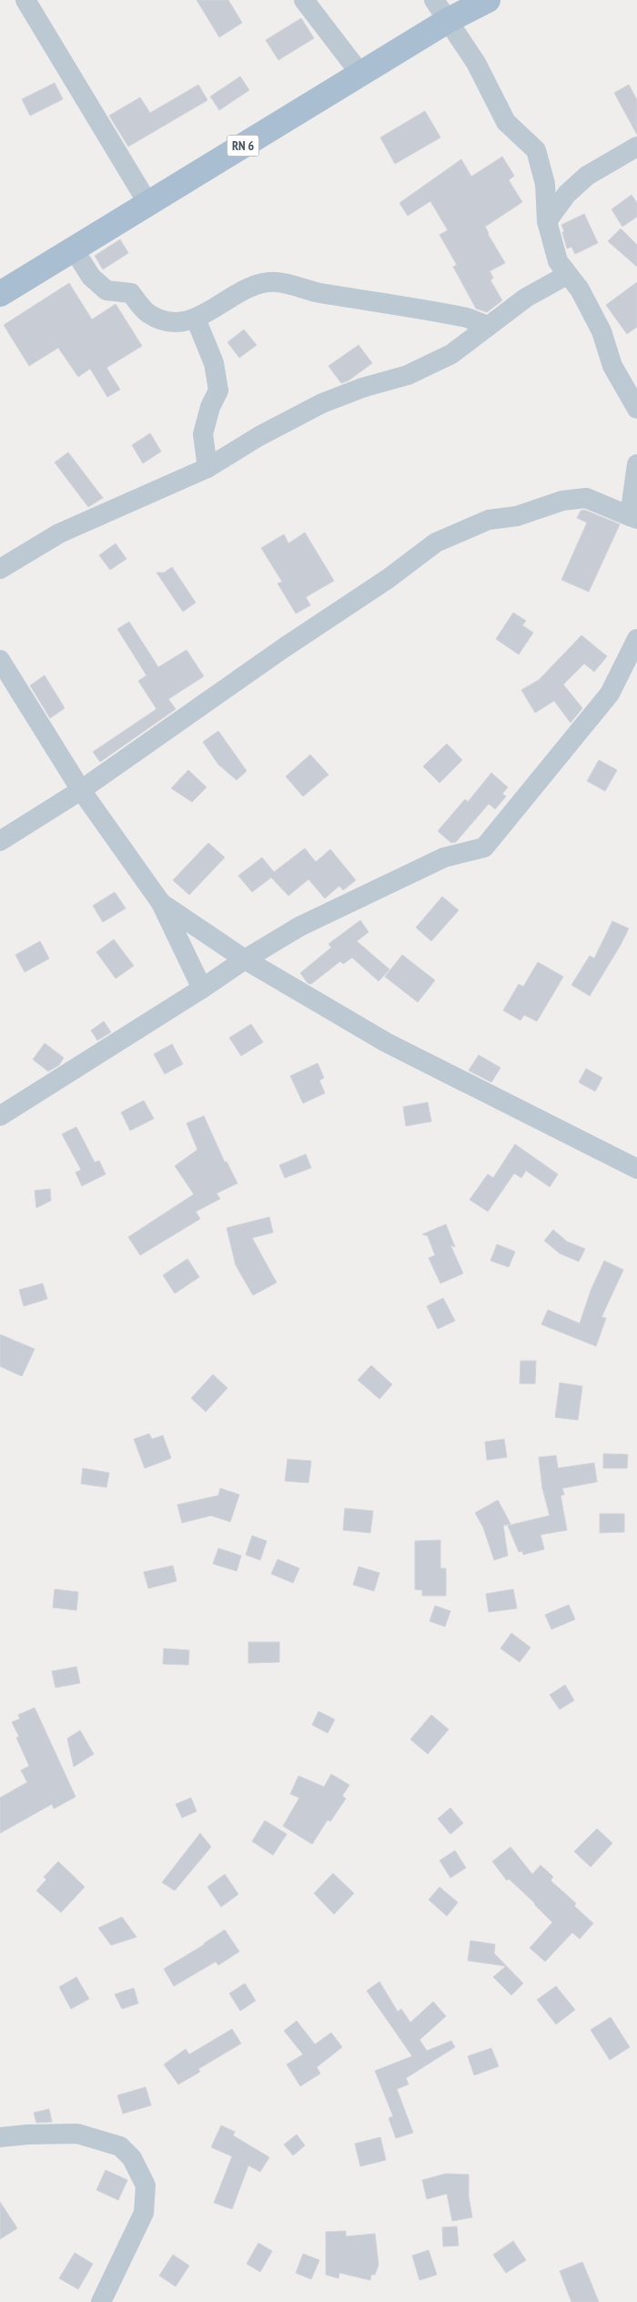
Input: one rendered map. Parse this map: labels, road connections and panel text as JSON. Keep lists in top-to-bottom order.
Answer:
{
  "streets": {
    "main road": ["RN 6"]
  }
}
